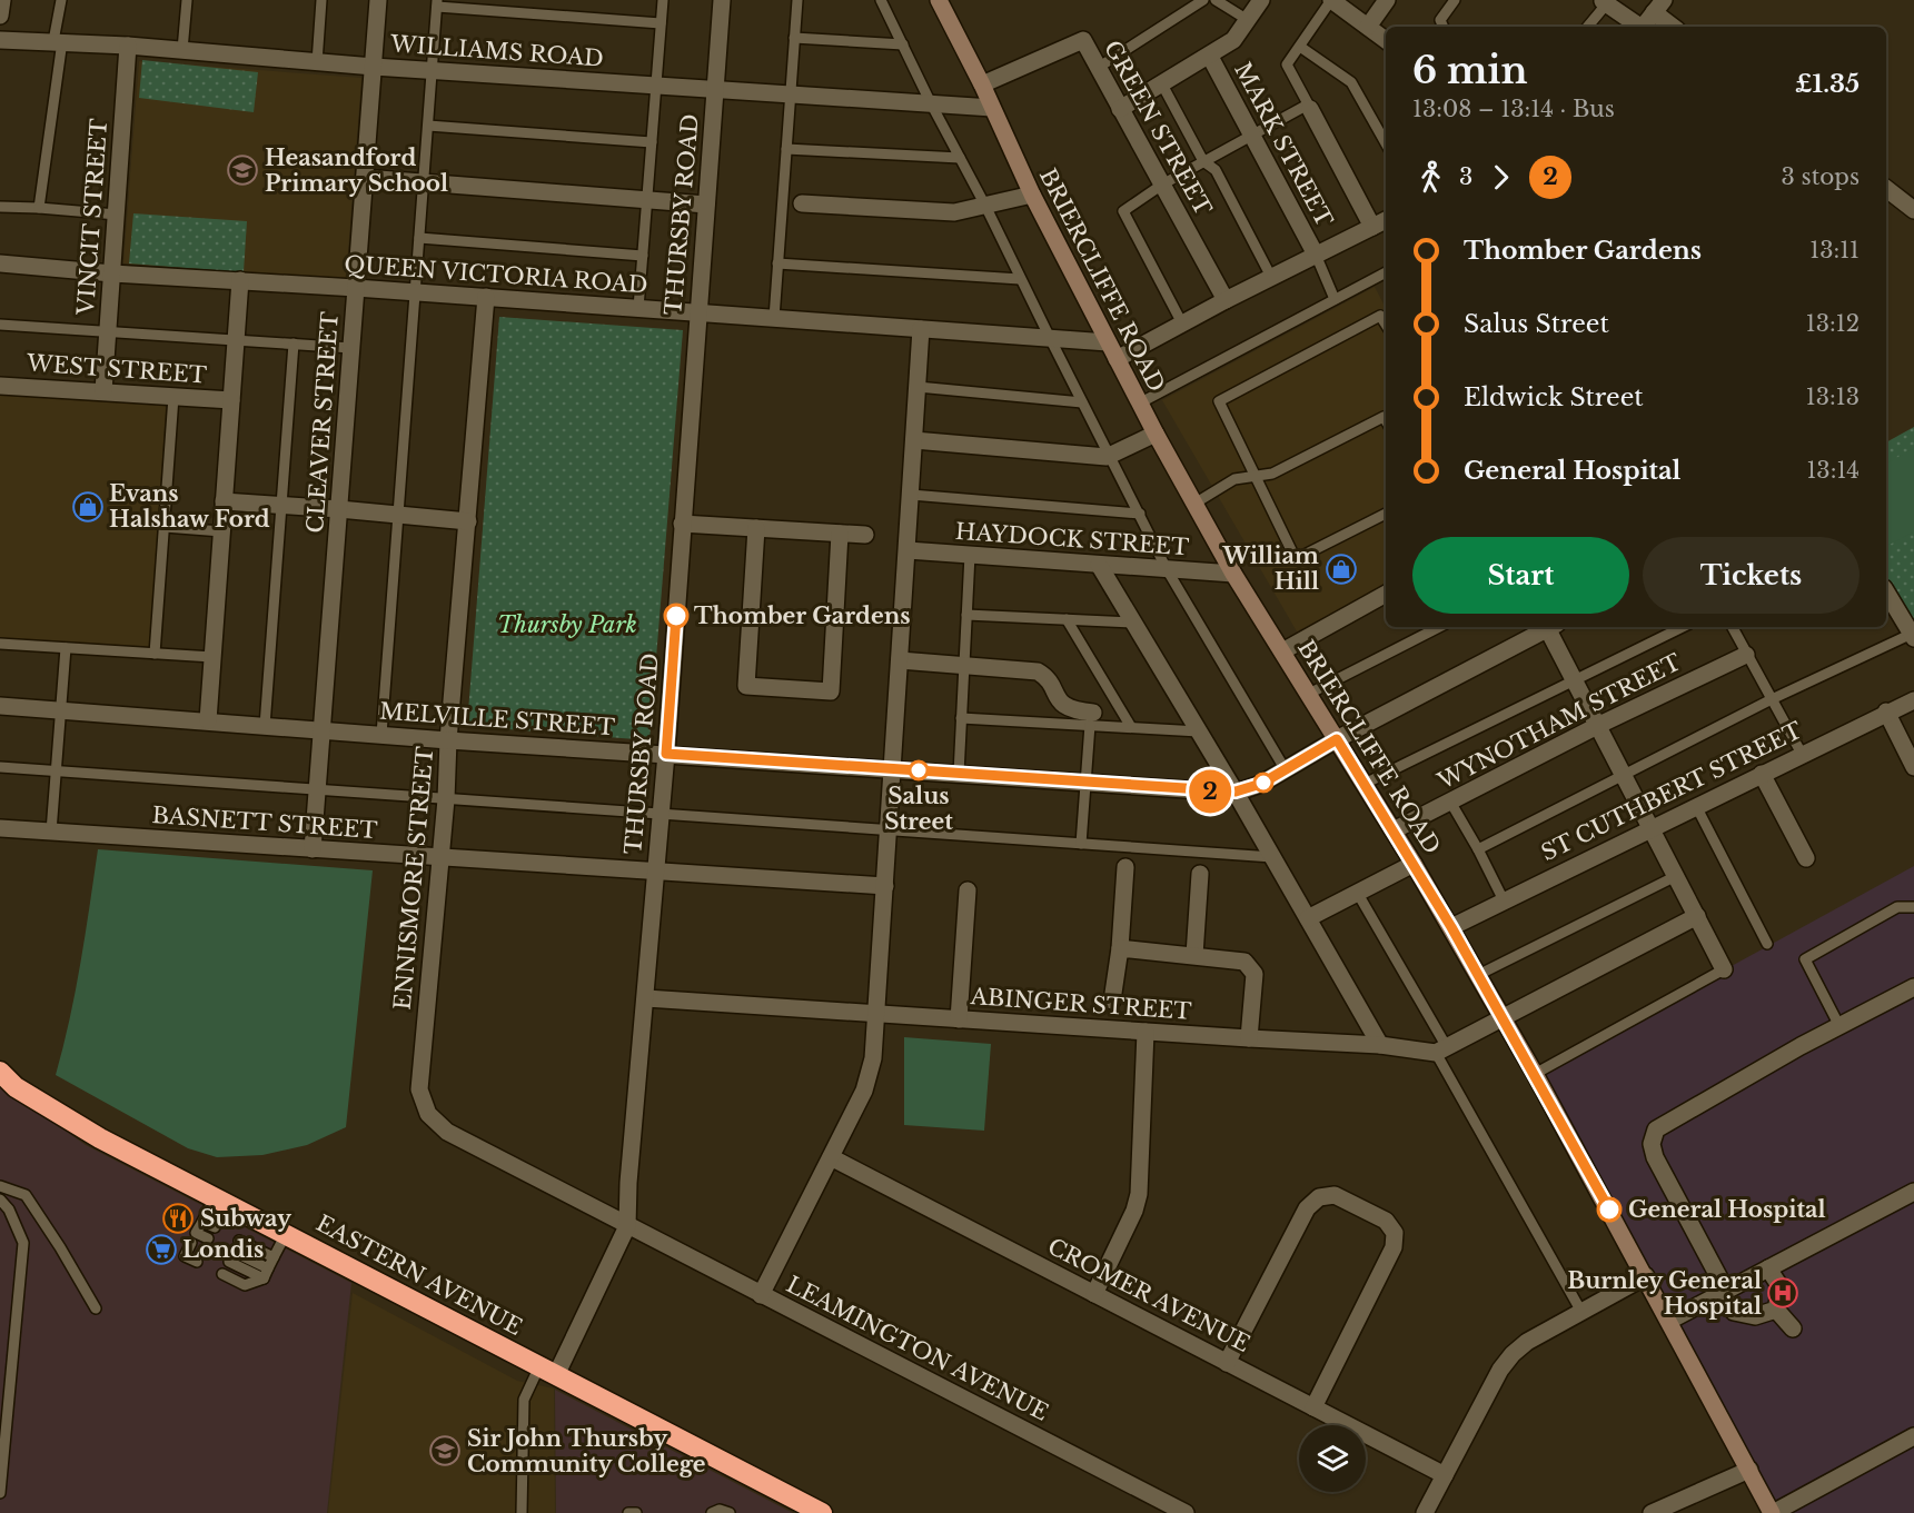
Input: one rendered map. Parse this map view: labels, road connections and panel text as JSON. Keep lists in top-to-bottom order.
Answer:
{
  "streets": {
    "highway": ["EASTERN AVENUE"],
    "street": [
      "WILLIAMS ROAD",
      "GREEN STREET",
      "MARK STREET",
      "THURSBY ROAD",
      "VINCIT STREET",
      "QUEEN VICTORIA ROAD",
      "BRIERCLIFFE ROAD",
      "WEST STREET",
      "CLEAVER STREET",
      "HAYDOCK STREET",
      "MELVILLE STREET",
      "WYNOTHAM STREET",
      "ST CUTHBERT STREET",
      "BASNETT STREET",
      "ENNISMORE STREET",
      "ABINGER STREET",
      "CROMER AVENUE",
      "LEAMINGTON AVENUE"
    ]
  },
  "crossings": [
    ["WILLIAMS ROAD", "THURSBY ROAD"],
    ["WILLIAMS ROAD", "VINCIT STREET"],
    ["WILLIAMS ROAD", "BRIERCLIFFE ROAD"],
    ["WILLIAMS ROAD", "CLEAVER STREET"],
    ["GREEN STREET", "BRIERCLIFFE ROAD"],
    ["THURSBY ROAD", "QUEEN VICTORIA ROAD"],
    ["THURSBY ROAD", "MELVILLE STREET"],
    ["THURSBY ROAD", "BASNETT STREET"],
    ["THURSBY ROAD", "ENNISMORE STREET"],
    ["THURSBY ROAD", "ABINGER STREET"],
    ["THURSBY ROAD", "EASTERN AVENUE"],
    ["THURSBY ROAD", "LEAMINGTON AVENUE"],
    ["VINCIT STREET", "QUEEN VICTORIA ROAD"],
    ["VINCIT STREET", "WEST STREET"],
    ["QUEEN VICTORIA ROAD", "BRIERCLIFFE ROAD"],
    ["QUEEN VICTORIA ROAD", "CLEAVER STREET"],
    ["QUEEN VICTORIA ROAD", "ENNISMORE STREET"],
    ["BRIERCLIFFE ROAD", "HAYDOCK STREET"],
    ["BRIERCLIFFE ROAD", "MELVILLE STREET"],
    ["BRIERCLIFFE ROAD", "WYNOTHAM STREET"],
    ["BRIERCLIFFE ROAD", "ST CUTHBERT STREET"],
    ["CLEAVER STREET", "MELVILLE STREET"],
    ["CLEAVER STREET", "BASNETT STREET"],
    ["MELVILLE STREET", "ENNISMORE STREET"],
    ["BASNETT STREET", "ENNISMORE STREET"],
    ["ENNISMORE STREET", "LEAMINGTON AVENUE"]
  ],
  "parks": ["Thursby Park"],
  "places": {
    "school or university": ["Heasandford Primary School", "Sir John Thursby Community College"],
    "shop": ["Evans Halshaw Ford", "William Hill"],
    "other": ["Thomber Gardens", "Salus Street", "General Hospital"],
    "restaurant": ["Subway"],
    "supermarket": ["Londis"],
    "hospital": ["Burnley General Hospital"]
  },
  "lines": ["bus line 2"],
  "page": {
    "on_map": "2",
    "heading": ["6 min", "13:08 – 13:14 · Bus", "£1.35"],
    "legs": ["3", "2", "3 stops"],
    "list": [
      {
        "name": "Thomber Gardens",
        "value": "13:11"
      },
      {
        "name": "Salus Street",
        "value": "13:12"
      },
      {
        "name": "Eldwick Street",
        "value": "13:13"
      },
      {
        "name": "General Hospital",
        "value": "13:14"
      }
    ],
    "buttons": ["Start", "Tickets"]
  }
}
